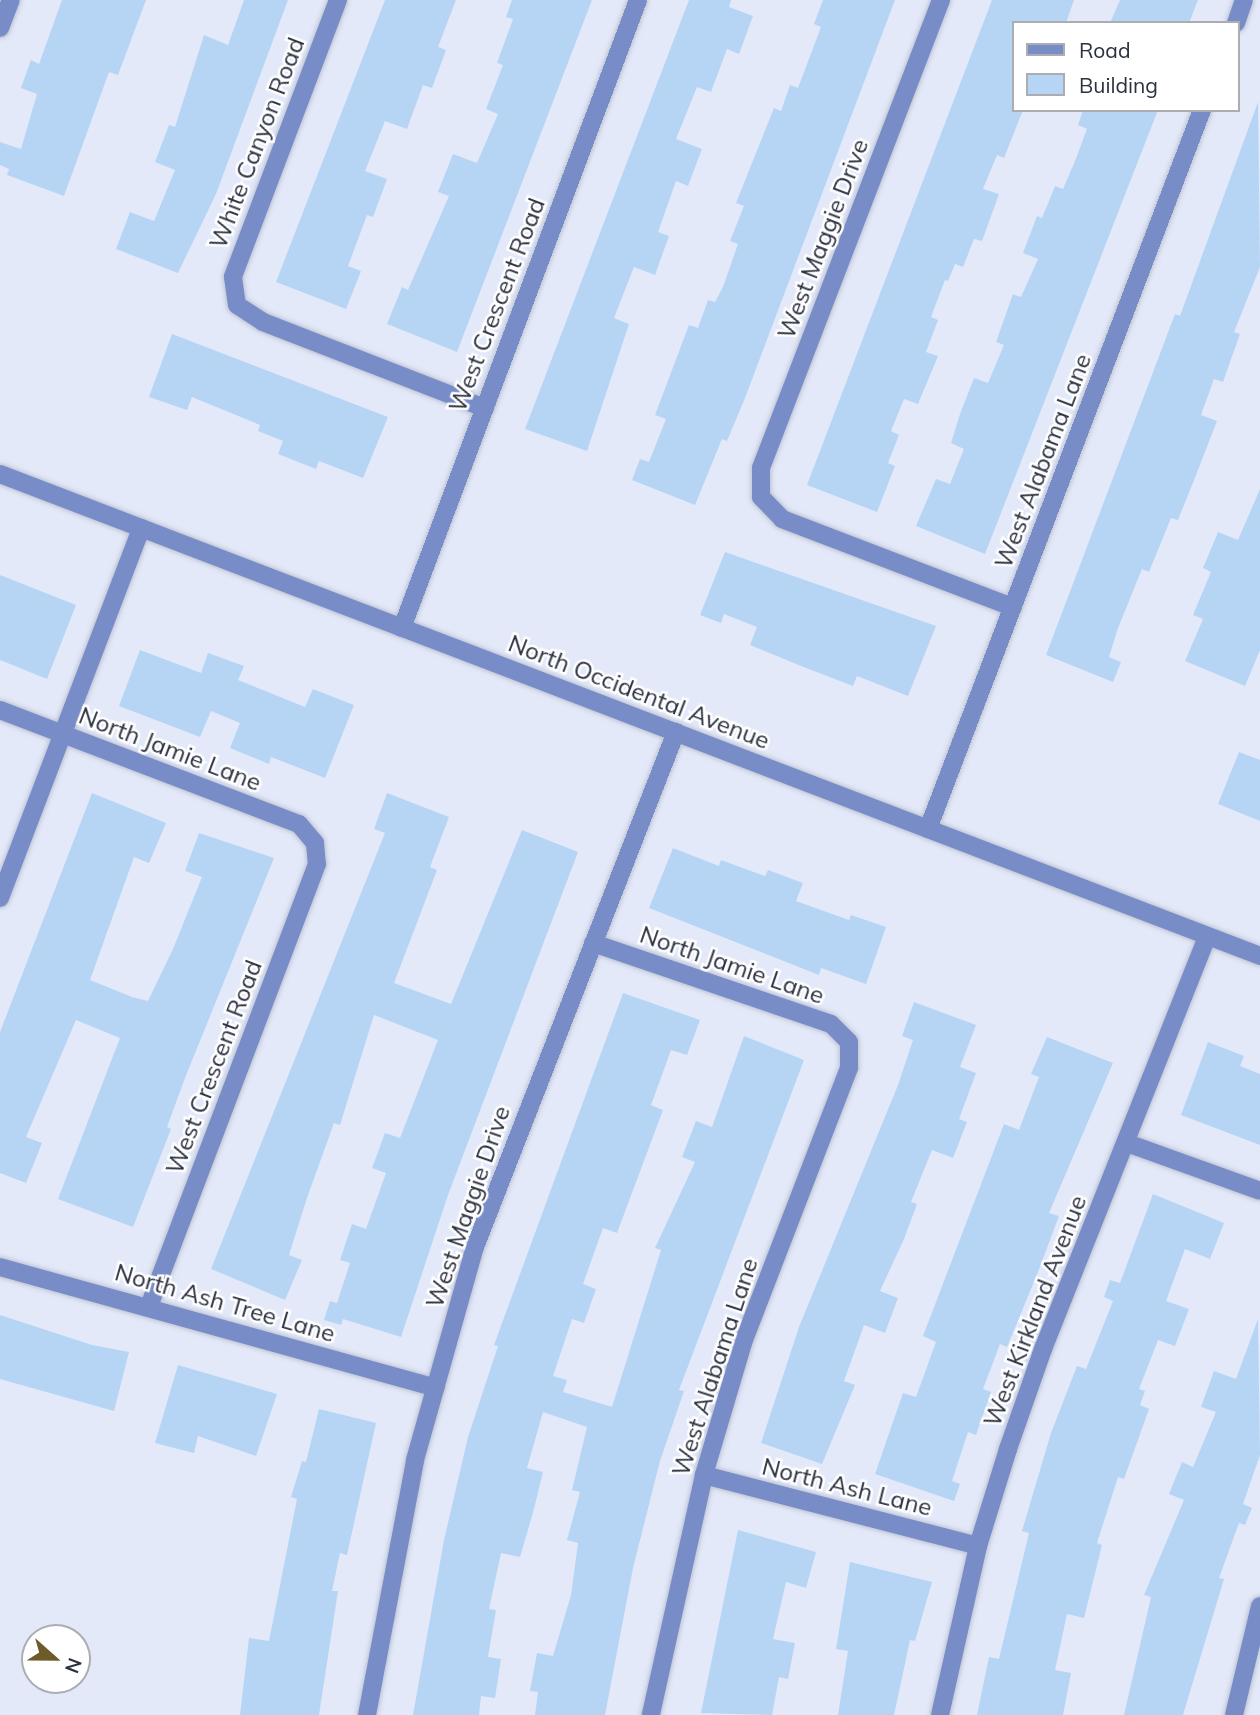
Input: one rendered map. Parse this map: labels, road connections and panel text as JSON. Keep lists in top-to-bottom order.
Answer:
{
  "streets": {
    "street": [
      "White Canyon Road",
      "West Maggie Drive",
      "West Crescent Road",
      "West Alabama Lane",
      "North Occidental Avenue",
      "North Jamie Lane",
      "North Ash Tree Lane",
      "West Kirkland Avenue",
      "North Ash Lane"
    ]
  },
  "crossings": [
    ["White Canyon Road", "West Crescent Road"],
    ["West Maggie Drive", "West Alabama Lane"],
    ["West Maggie Drive", "North Occidental Avenue"],
    ["West Maggie Drive", "North Jamie Lane"],
    ["West Maggie Drive", "North Ash Tree Lane"],
    ["West Crescent Road", "North Occidental Avenue"],
    ["West Crescent Road", "North Jamie Lane"],
    ["West Crescent Road", "North Ash Tree Lane"],
    ["West Alabama Lane", "North Occidental Avenue"],
    ["West Alabama Lane", "North Jamie Lane"],
    ["West Alabama Lane", "North Ash Lane"],
    ["North Occidental Avenue", "West Kirkland Avenue"],
    ["West Kirkland Avenue", "North Ash Lane"]
  ],
  "legend": ["Road", "Building"],
  "north": "right"
}
